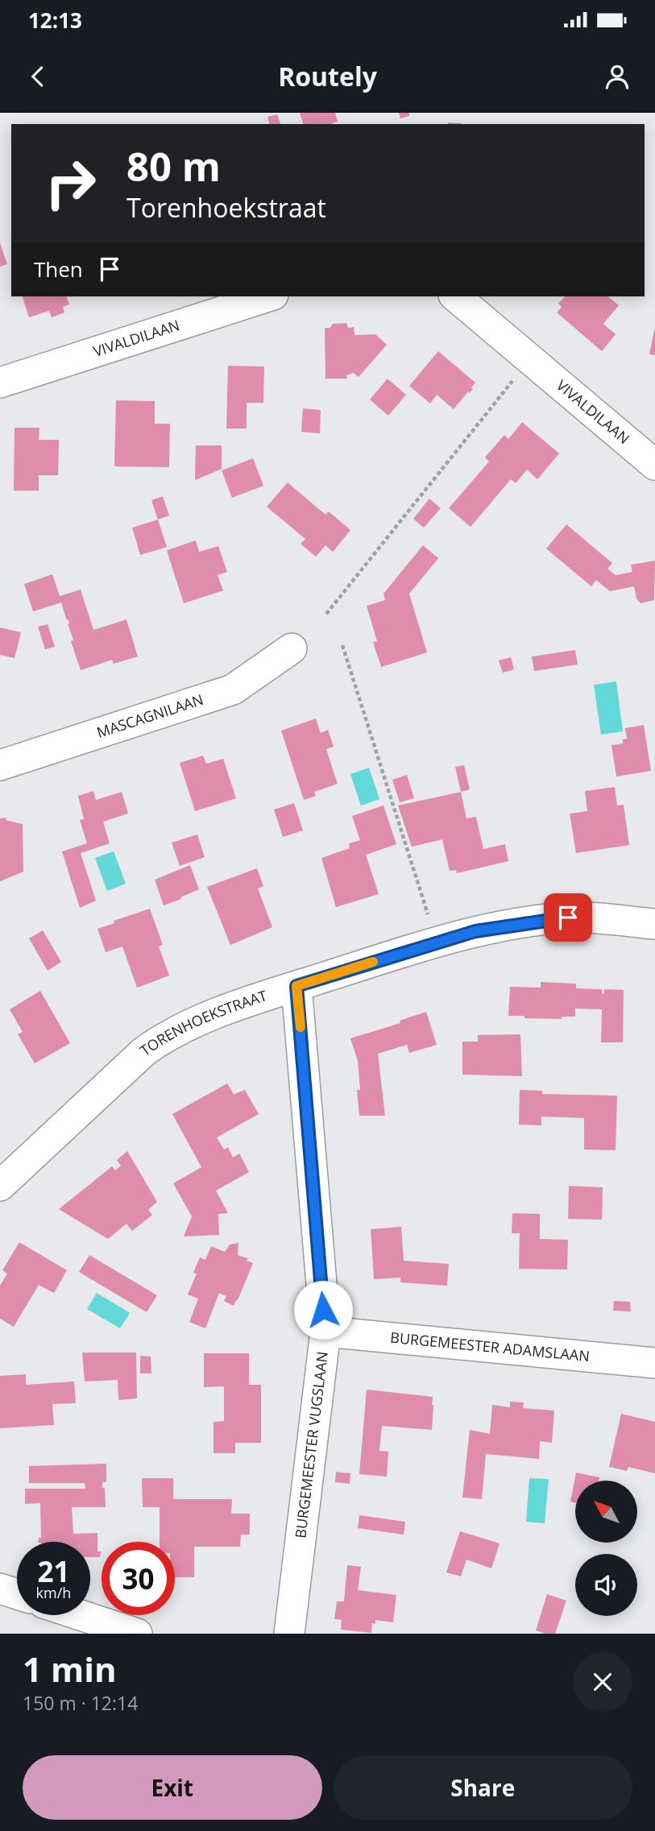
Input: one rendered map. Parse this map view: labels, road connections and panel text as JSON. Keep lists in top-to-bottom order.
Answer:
{
  "streets": {
    "street": [
      "VIVALDILAAN",
      "MASCAGNILAAN",
      "TORENHOEKSTRAAT",
      "BURGEMEESTER ADAMSLAAN",
      "BURGEMEESTER VUGSLAAN"
    ]
  },
  "crossings": [
    ["TORENHOEKSTRAAT", "BURGEMEESTER VUGSLAAN"],
    ["BURGEMEESTER ADAMSLAAN", "BURGEMEESTER VUGSLAAN"]
  ],
  "north": "top left",
  "page": {
    "status": "12:13",
    "header": "Routely",
    "turn": ["80 m", "Torenhoekstraat"],
    "then": "Then",
    "speed": "21 km/h",
    "limit": "30",
    "heading": ["1 min", "150 m · 12:14"],
    "buttons": ["Exit", "Share"]
  }
}
